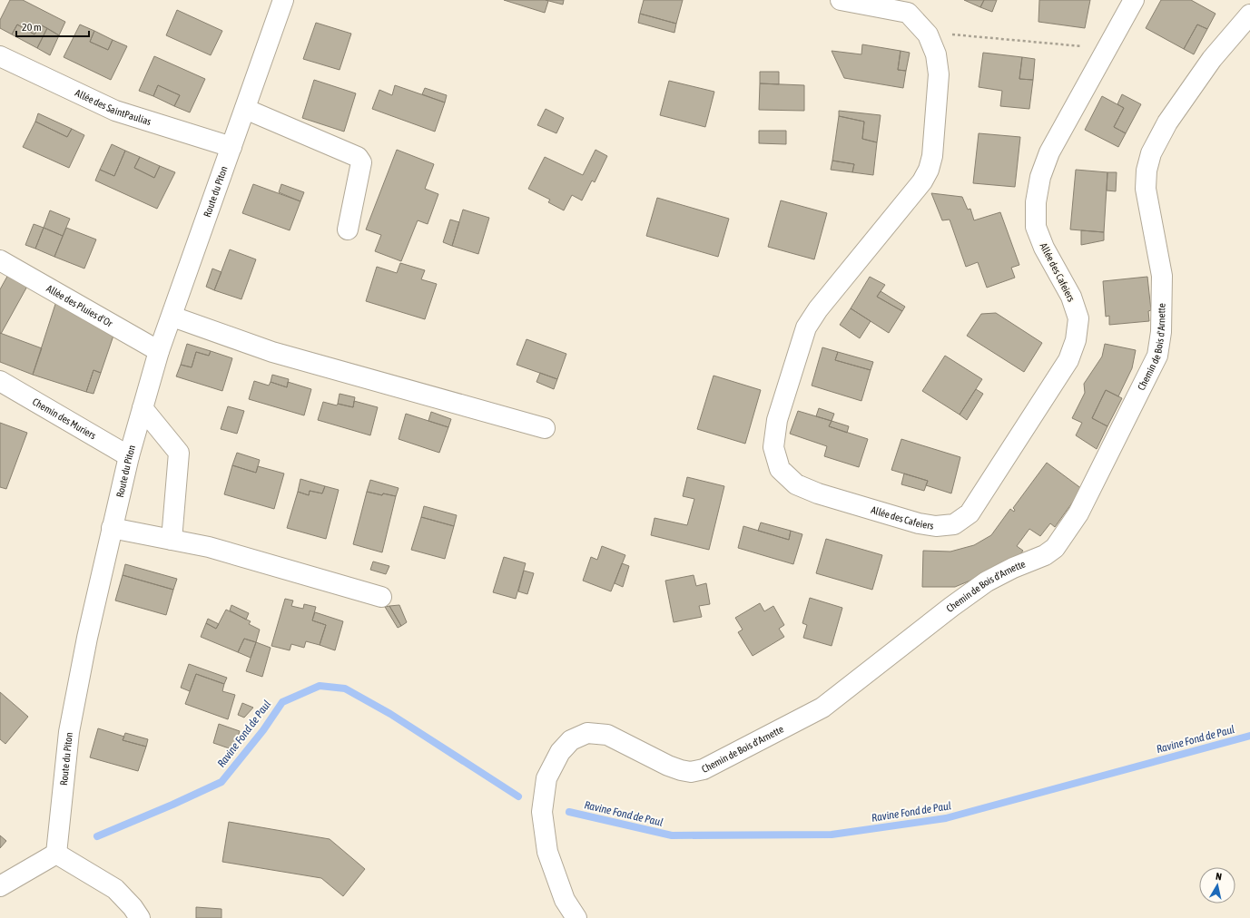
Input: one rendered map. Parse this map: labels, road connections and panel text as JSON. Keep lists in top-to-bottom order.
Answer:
{
  "streets": {
    "street": [
      "Allée des SaintPaulias",
      "Route du Piton",
      "Allée des Cafeiers",
      "Allée des Pluies d'Or",
      "Chemin de Bois d'Arnette",
      "Chemin des Muriers"
    ]
  },
  "crossings": [
    ["Allée des SaintPaulias", "Route du Piton"],
    ["Route du Piton", "Allée des Pluies d'Or"],
    ["Route du Piton", "Chemin des Muriers"]
  ],
  "water": ["Ravine Fond de Paul"],
  "scale_bar": "20 m",
  "north": "top"
}
